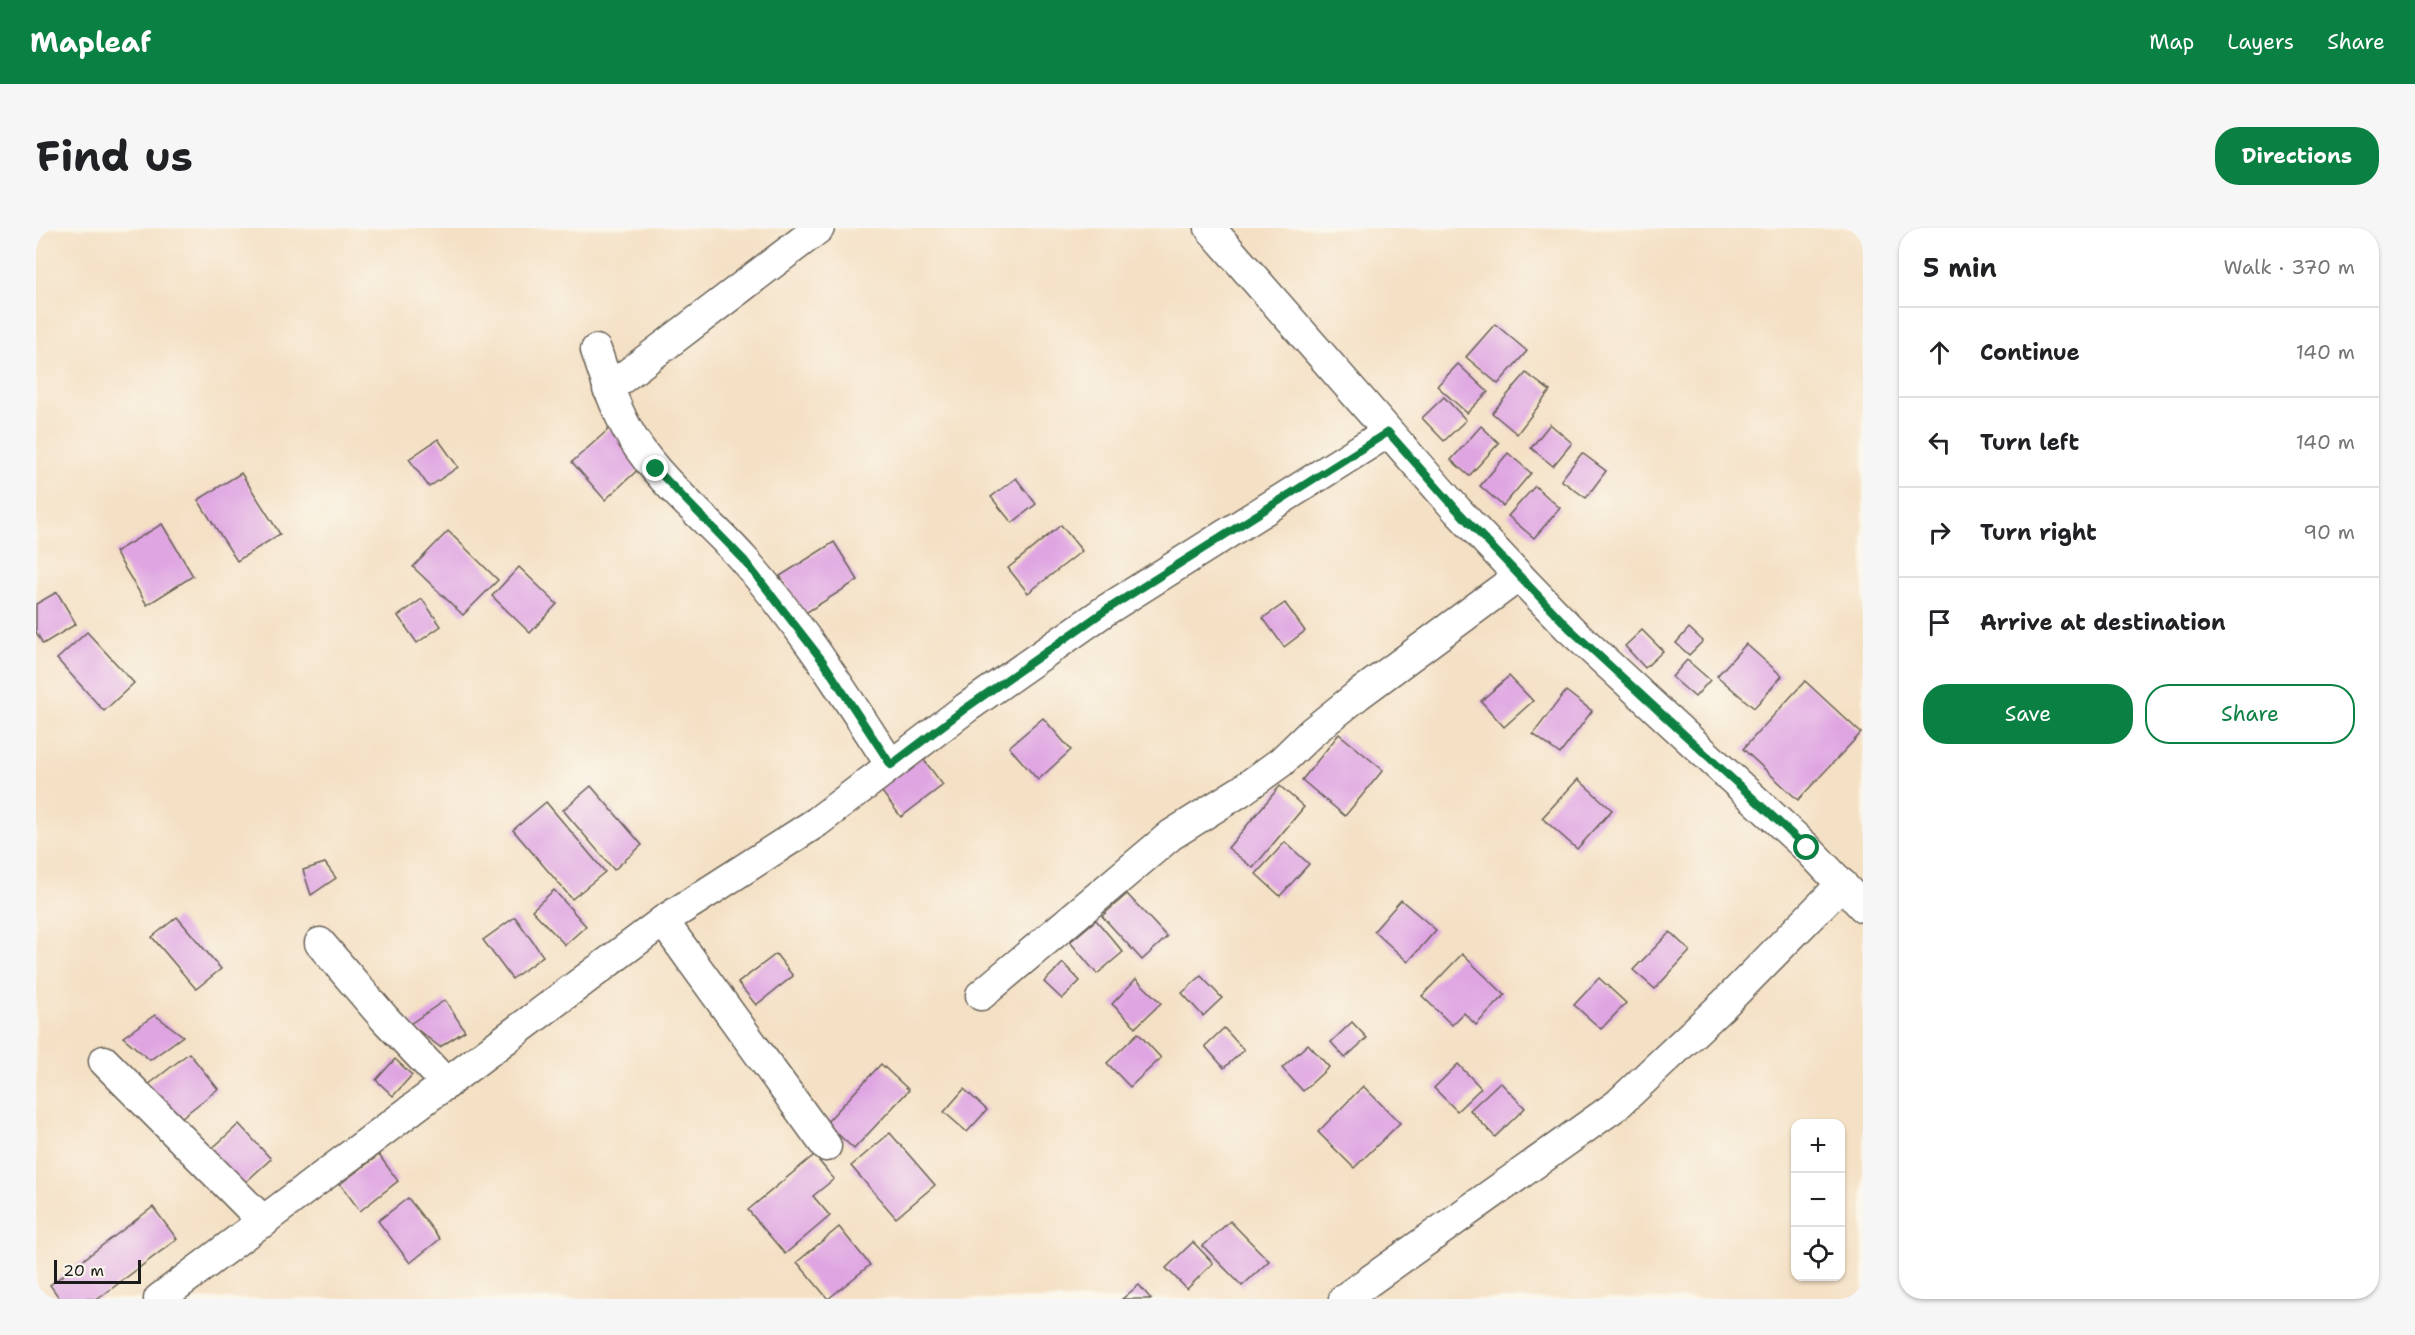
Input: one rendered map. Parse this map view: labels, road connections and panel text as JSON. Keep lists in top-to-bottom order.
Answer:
{
  "scale_bar": "20 m",
  "page": {
    "header": "Mapleaf",
    "nav": ["Map", "Layers", "Share"],
    "buttons": [
      "Directions",
      ["Save", "Share"]
    ],
    "title": "Find us",
    "heading": ["5 min", "Walk · 370 m"],
    "list": [
      ["Continue", "140 m"],
      ["Turn left", "140 m"],
      ["Turn right", "90 m"],
      "Arrive at destination"
    ],
    "map_buttons": ["+", "−"],
    "scale": "20 m"
  }
}
